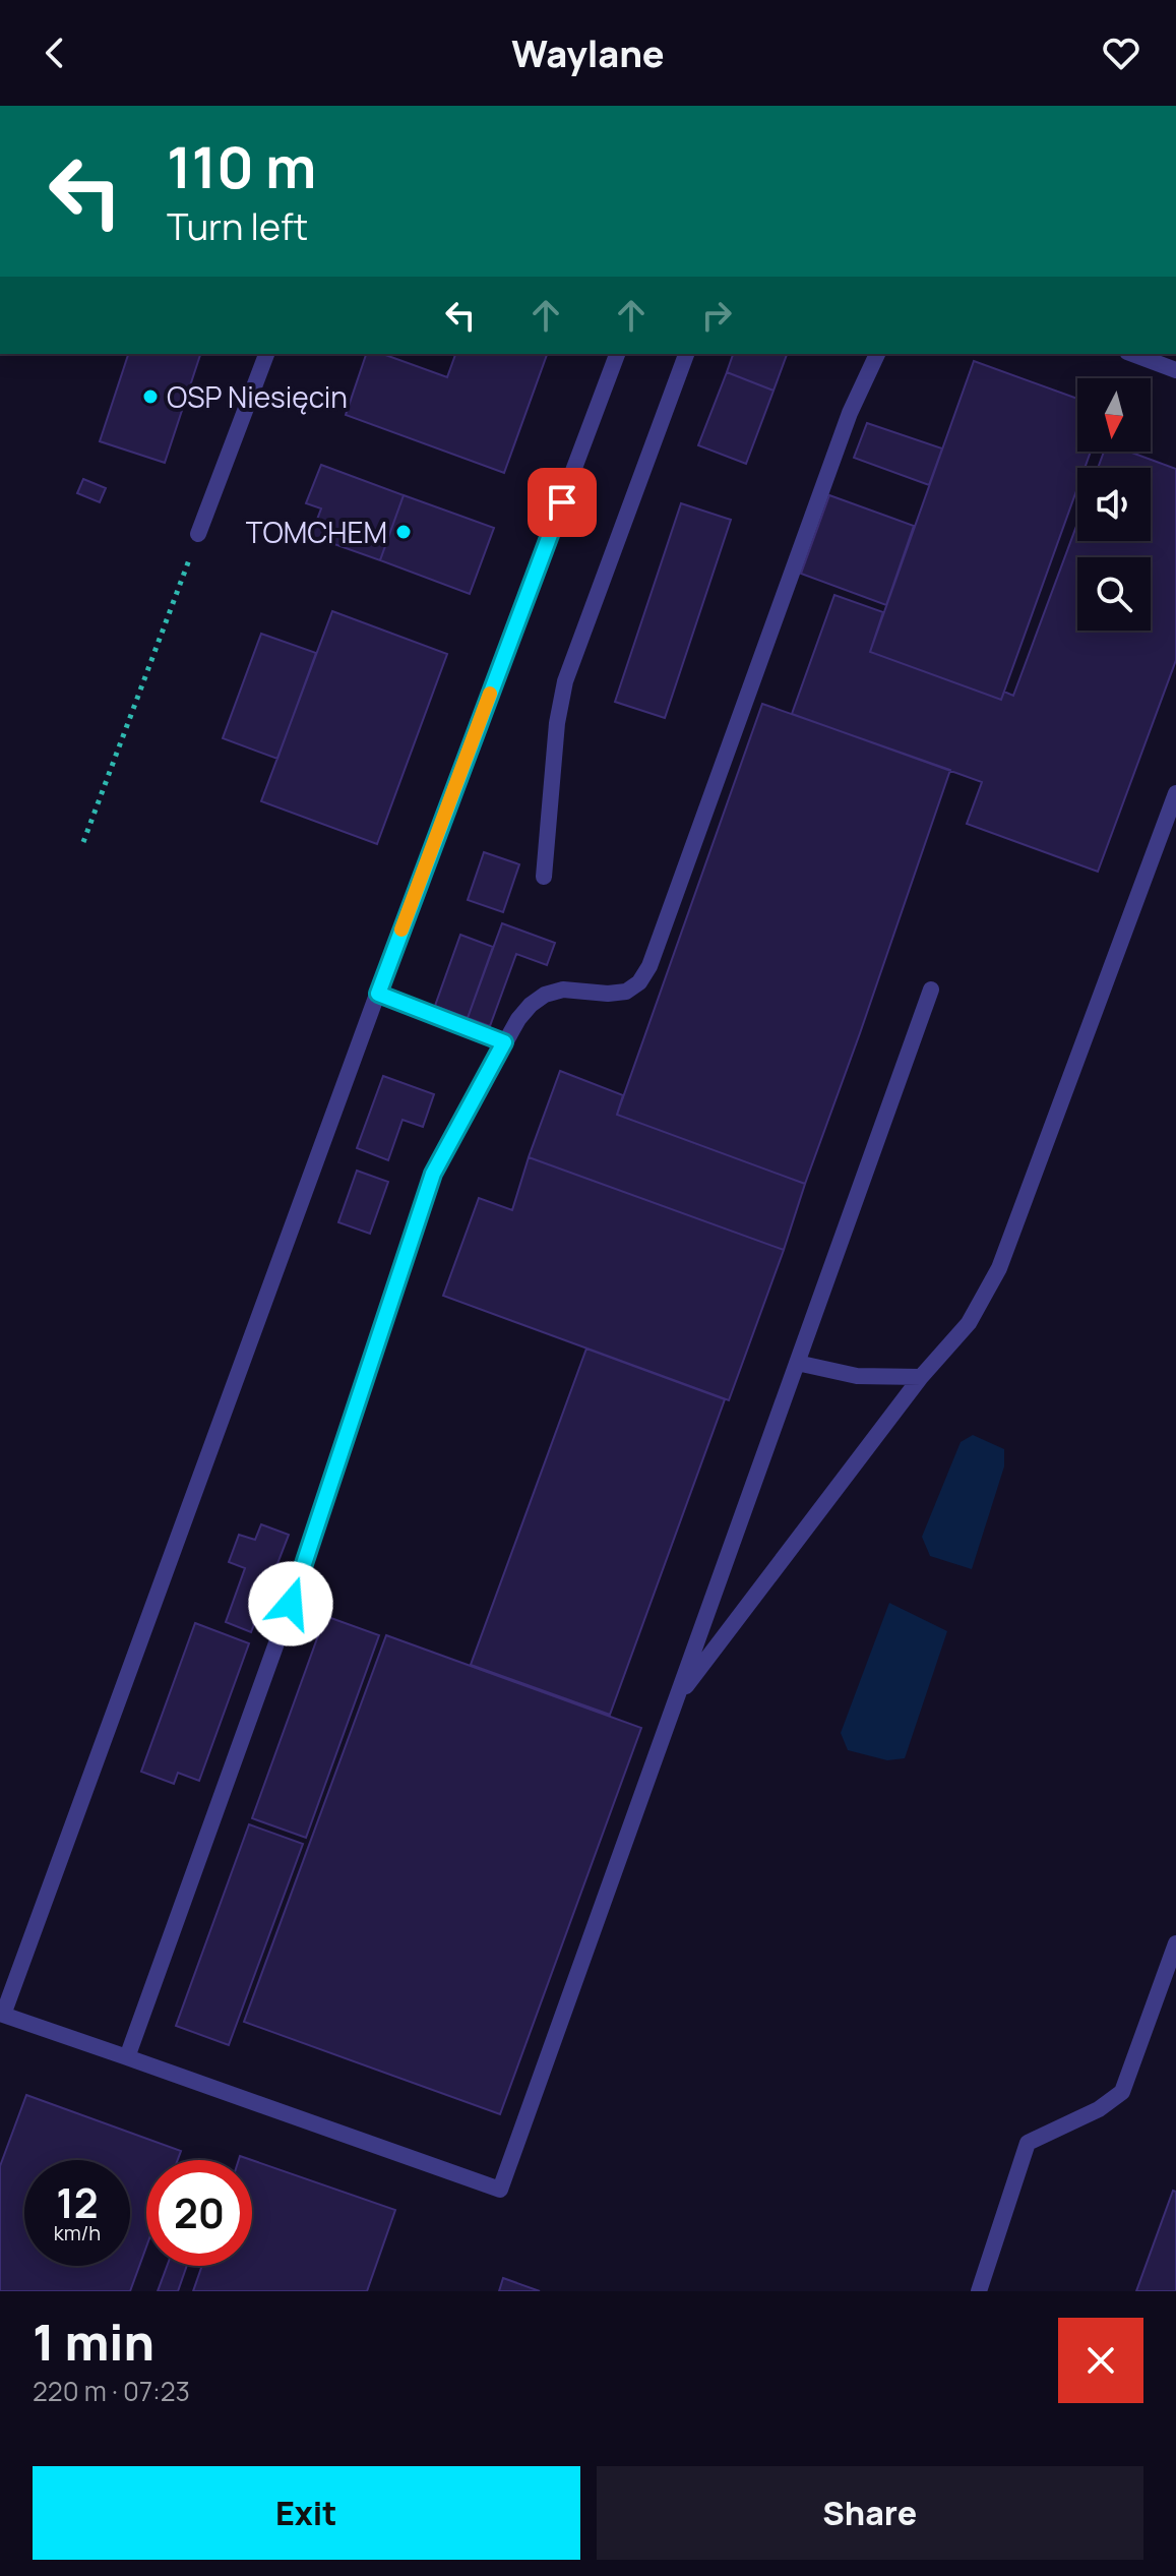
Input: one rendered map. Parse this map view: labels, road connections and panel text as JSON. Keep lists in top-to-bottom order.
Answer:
{
  "places": ["OSP Niesięcin", "TOMCHEM"],
  "north": "bottom",
  "page": {
    "header": "Waylane",
    "turn": ["110 m", "Turn left"],
    "speed": "12 km/h",
    "limit": "20",
    "heading": ["1 min", "220 m · 07:23"],
    "buttons": ["Exit", "Share"]
  }
}
